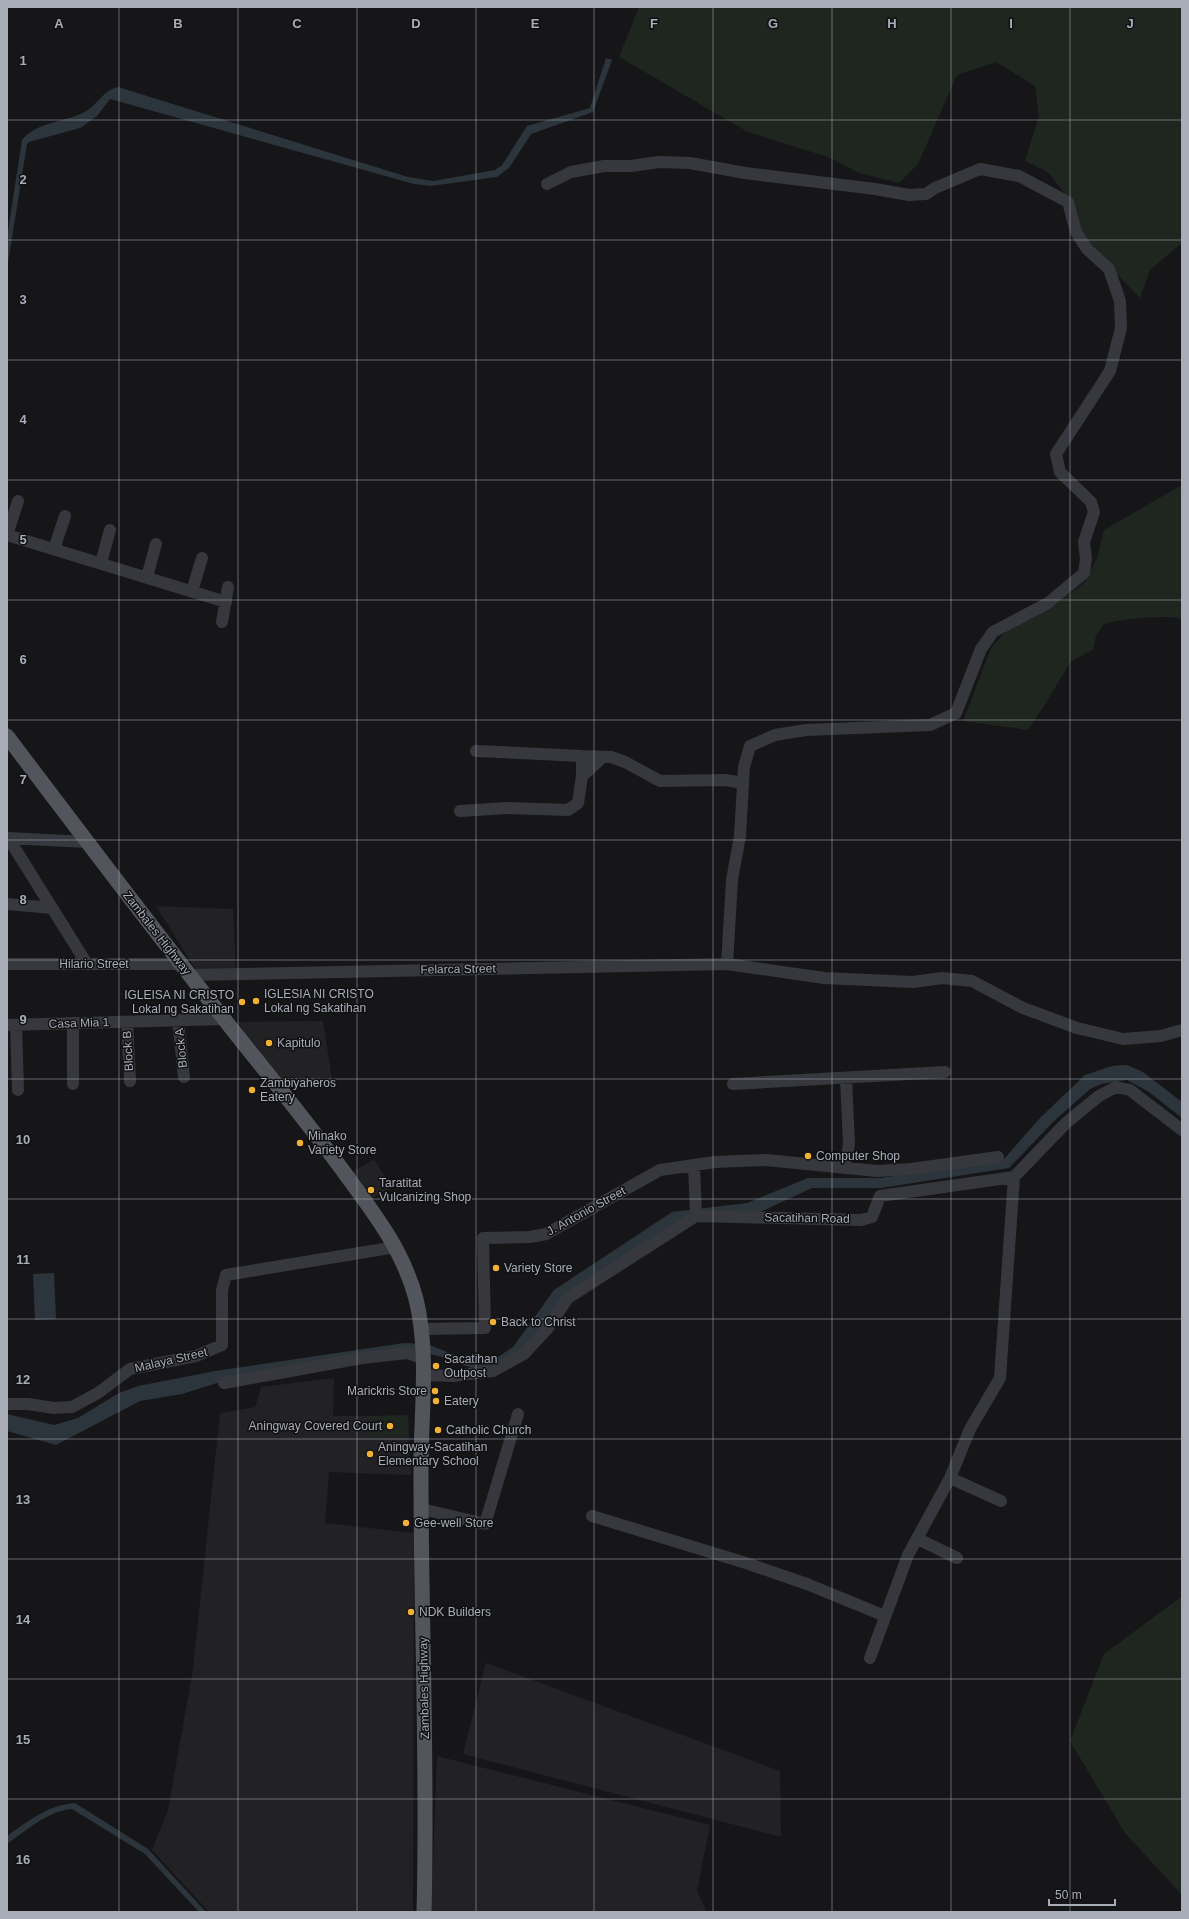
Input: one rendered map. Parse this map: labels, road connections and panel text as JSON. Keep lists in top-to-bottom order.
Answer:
{
  "streets": {
    "main road": ["Zambales Highway"],
    "street": [
      "Hilario Street",
      "Felarca Street",
      "Casa Mia 1",
      "Block A",
      "Block B",
      "J. Antonio Street",
      "Sacatihan Road",
      "Malaya Street"
    ]
  },
  "crossings": [
    ["Zambales Highway", "Hilario Street"],
    ["Zambales Highway", "Felarca Street"],
    ["Zambales Highway", "Casa Mia 1"],
    ["Zambales Highway", "J. Antonio Street"],
    ["Zambales Highway", "Malaya Street"],
    ["Hilario Street", "Felarca Street"],
    ["Casa Mia 1", "Block A"],
    ["Casa Mia 1", "Block B"]
  ],
  "places": [
    "IGLESIA NI CRISTO Lokal ng Sakatihan",
    "IGLEISA NI CRISTO Lokal ng Sakatihan",
    "Kapitulo",
    "Zambiyaheros Eatery",
    "Minako Variety Store",
    "Computer Shop",
    "Taratitat Vulcanizing Shop",
    "Variety Store",
    "Back to Christ",
    "Sacatihan Outpost",
    "Marickris Store",
    "Eatery",
    "Aningway Covered Court",
    "Catholic Church",
    "Aningway-Sacatihan Elementary School",
    "Gee-well Store",
    "NDK Builders"
  ],
  "scale_bar": "50 m",
  "grid": {
    "columns": [
      "A",
      "B",
      "C",
      "D",
      "E",
      "F",
      "G",
      "H",
      "I",
      "J"
    ],
    "rows": [
      "1",
      "2",
      "3",
      "4",
      "5",
      "6",
      "7",
      "8",
      "9",
      "10",
      "11",
      "12",
      "13",
      "14",
      "15",
      "16"
    ]
  }
}
